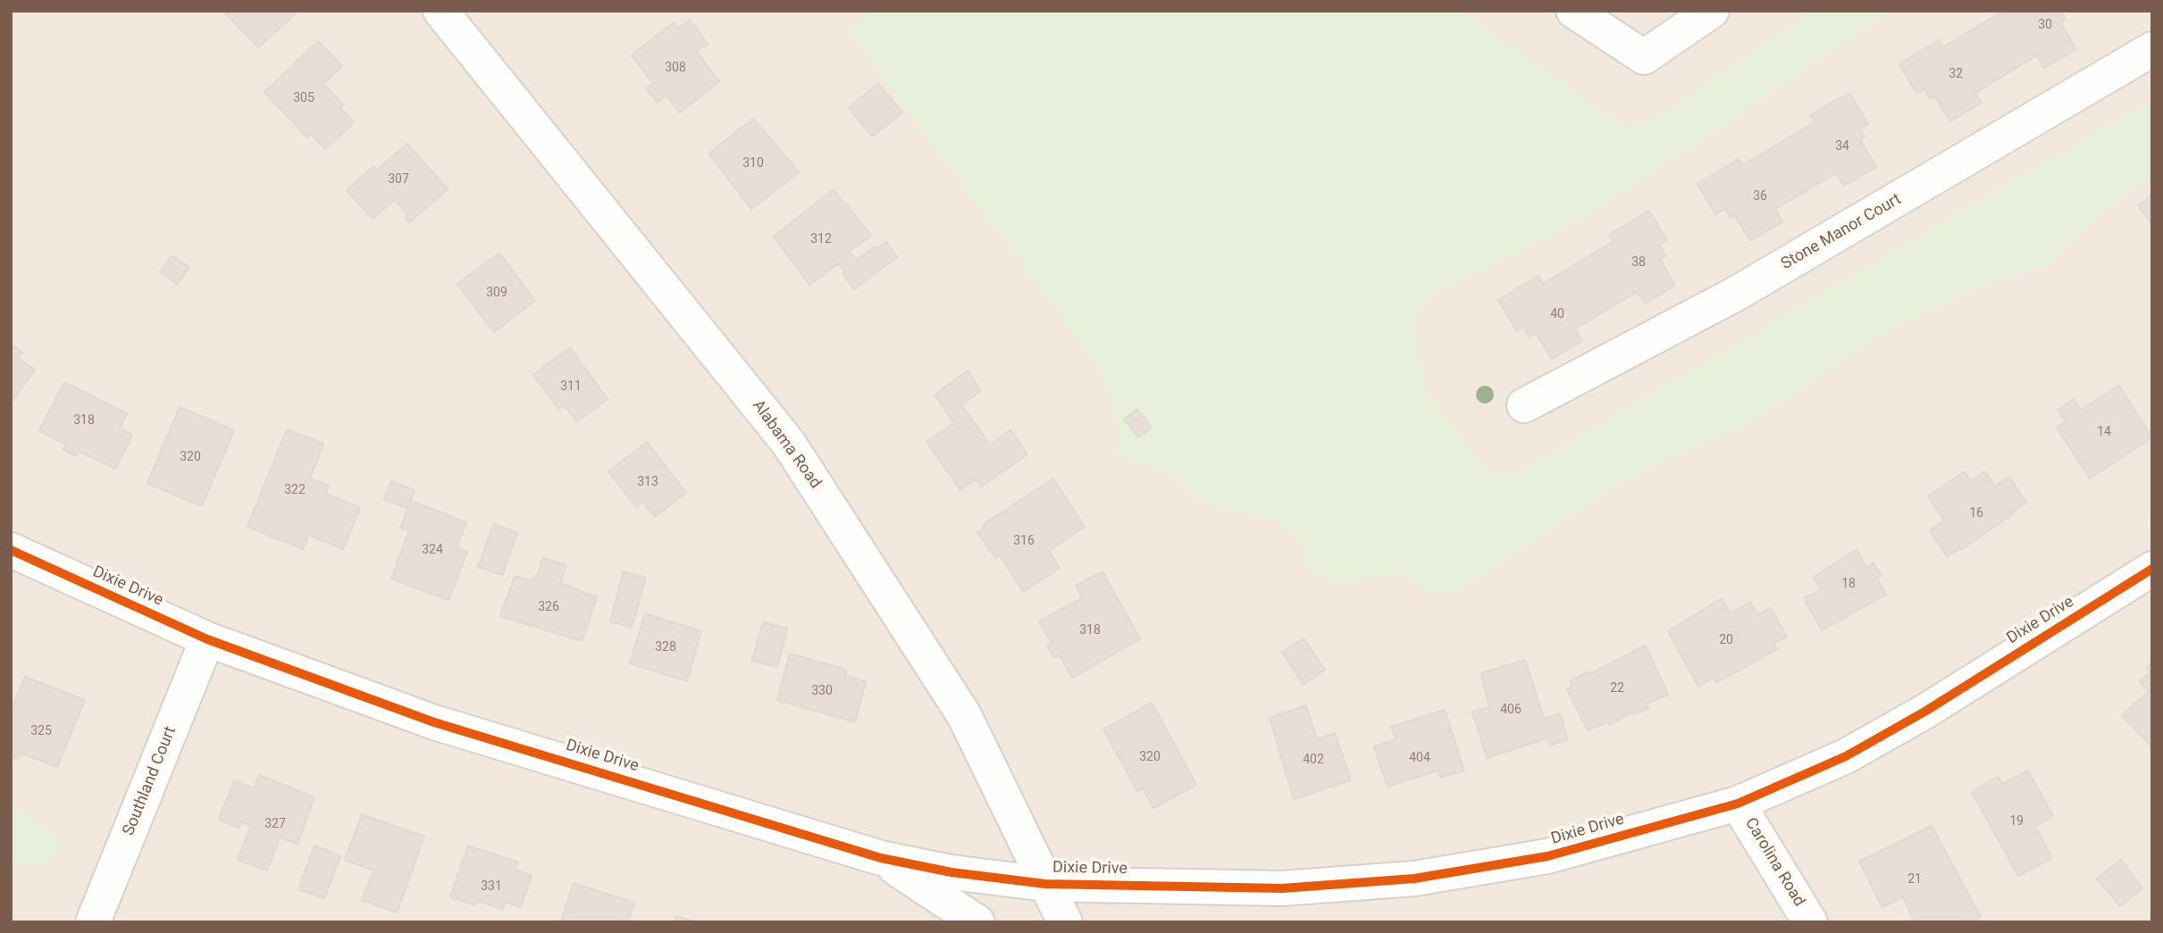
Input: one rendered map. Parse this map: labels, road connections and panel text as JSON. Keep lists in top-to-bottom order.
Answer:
{
  "streets": {
    "street": [
      "Stone Manor Court",
      "Alabama Road",
      "Dixie Drive",
      "Southland Court",
      "Carolina Road"
    ]
  },
  "crossings": [
    ["Alabama Road", "Dixie Drive"],
    ["Dixie Drive", "Southland Court"],
    ["Dixie Drive", "Carolina Road"]
  ],
  "house_numbers": [
    "30",
    "308",
    "32",
    "305",
    "34",
    "310",
    "307",
    "36",
    "312",
    "38",
    "309",
    "40",
    "311",
    "318",
    "14",
    "320",
    "313",
    "322",
    "16",
    "316",
    "324",
    "18",
    "326",
    "318",
    "20",
    "328",
    "22",
    "330",
    "406",
    "325",
    "320",
    "404",
    "402",
    "19",
    "327",
    "21",
    "331"
  ]
}
